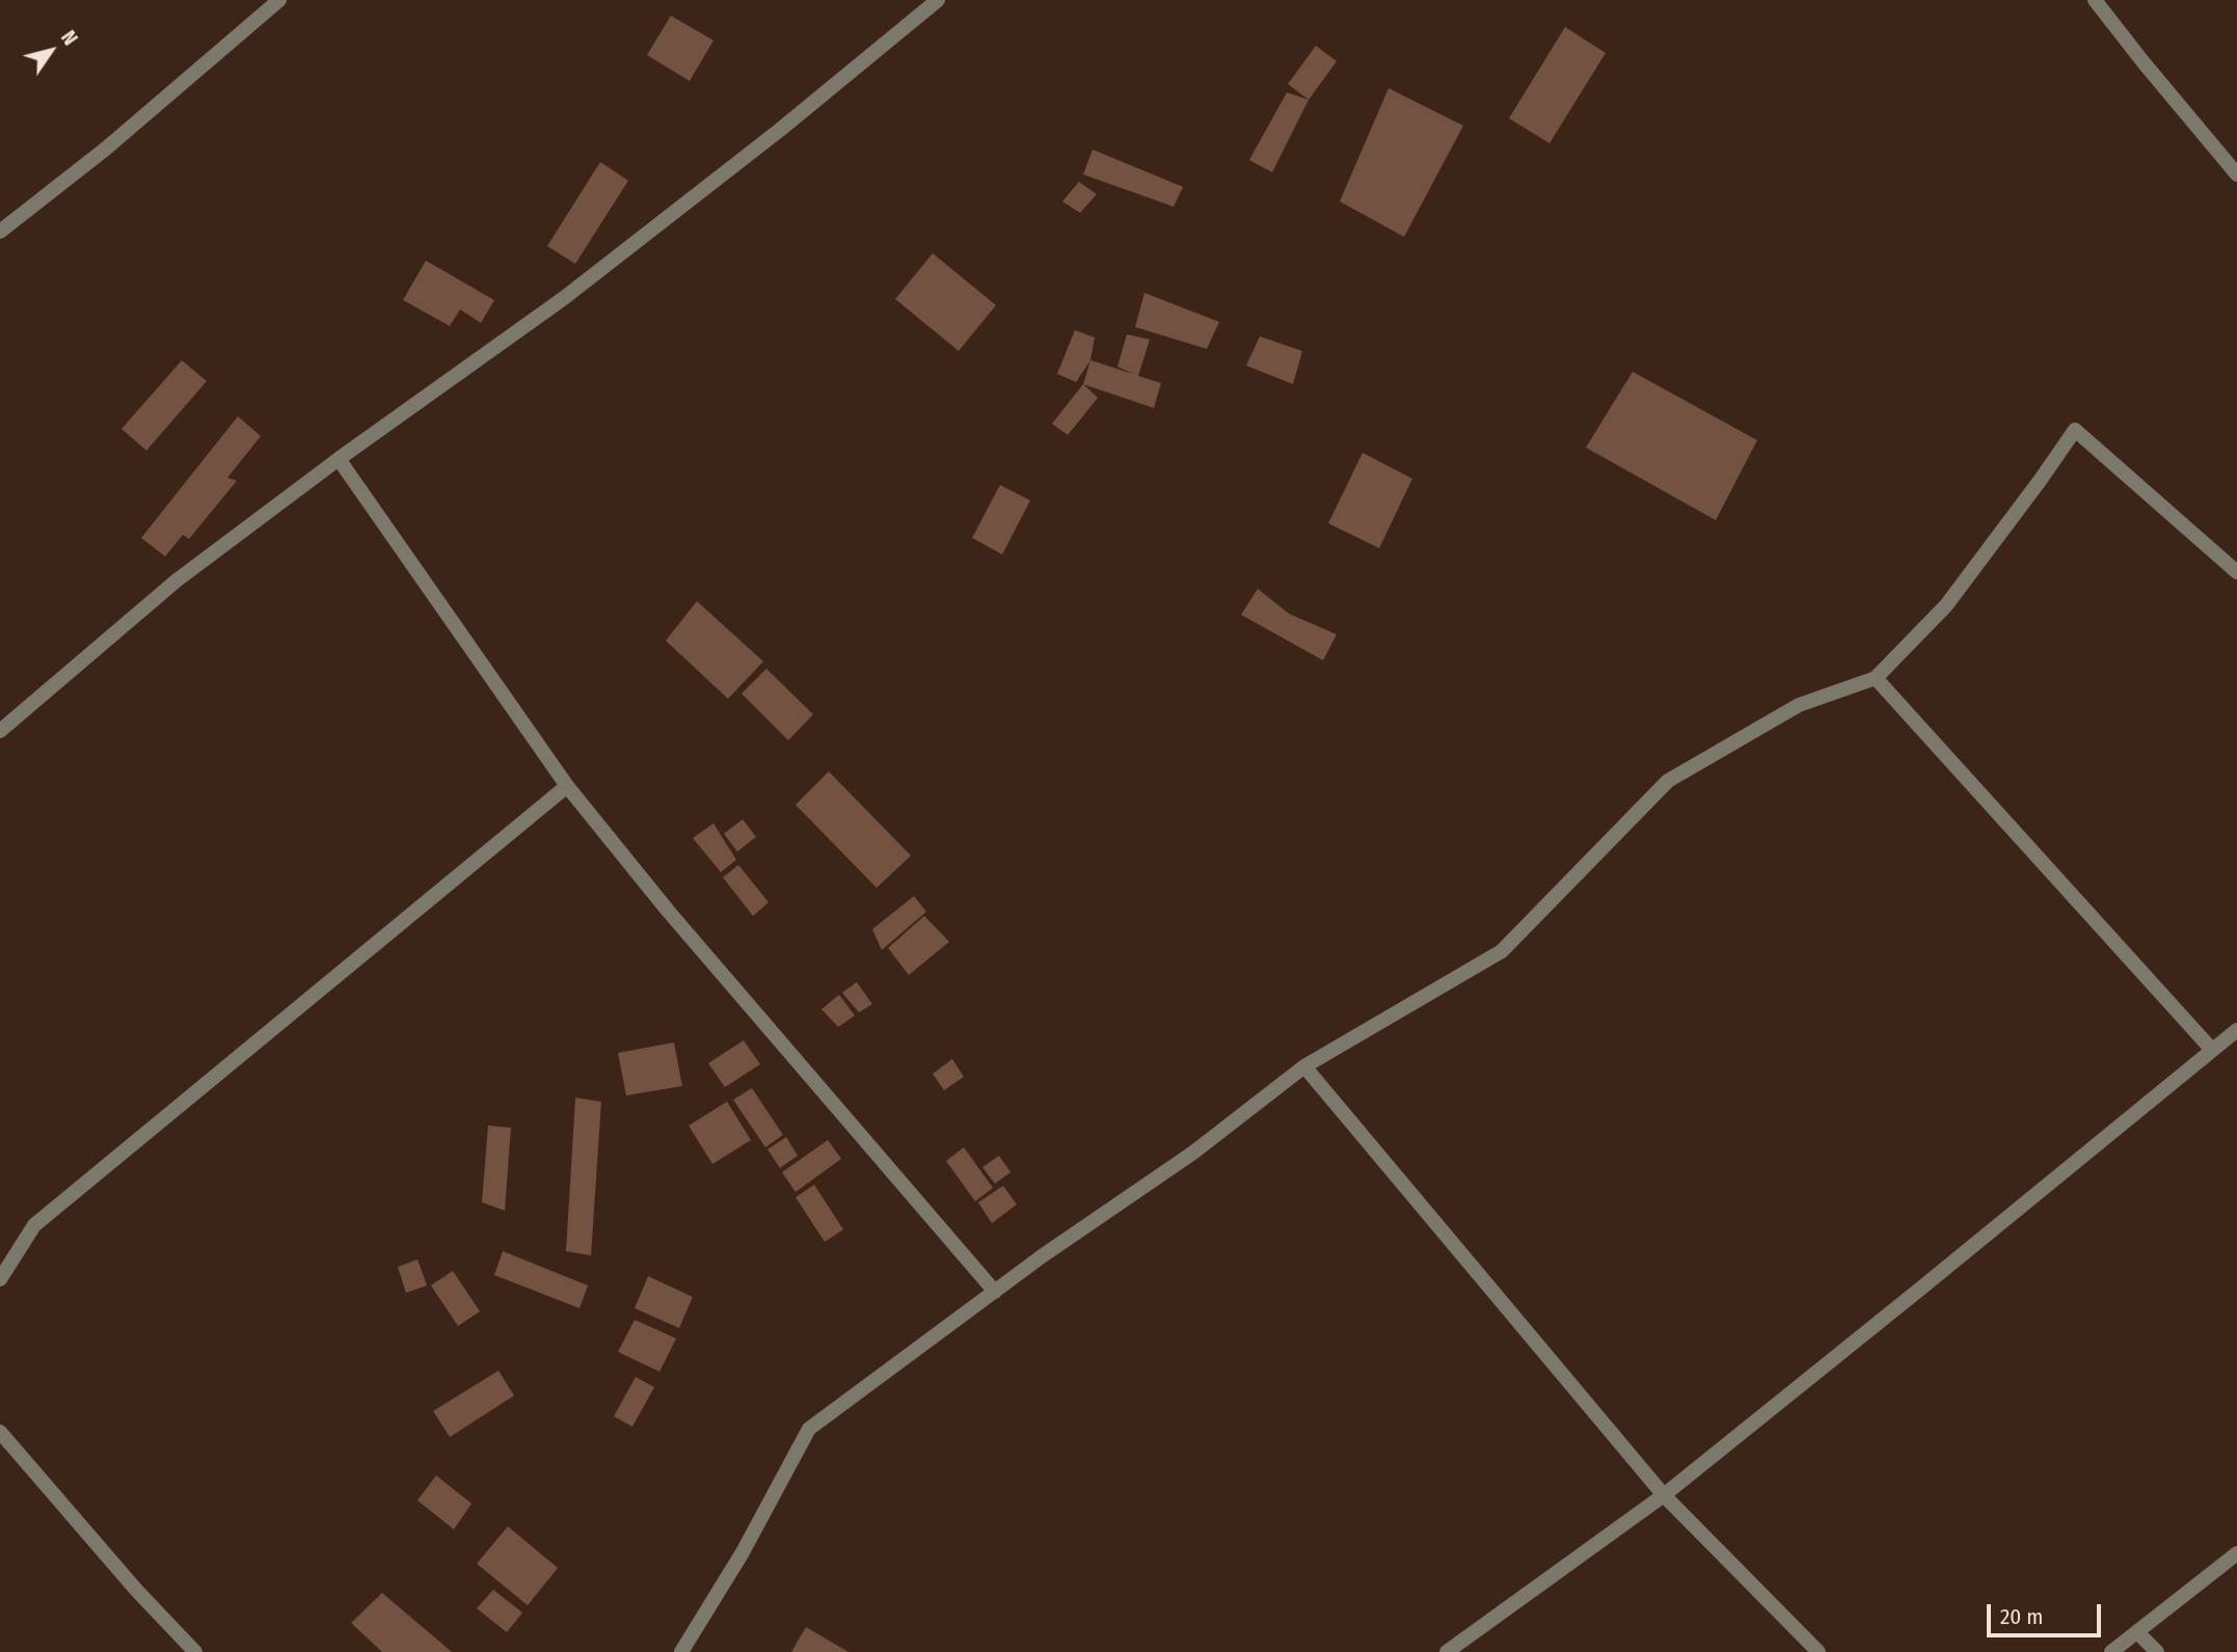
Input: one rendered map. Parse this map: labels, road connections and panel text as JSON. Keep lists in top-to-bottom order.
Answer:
{
  "scale_bar": "20 m",
  "north": "top right"
}
